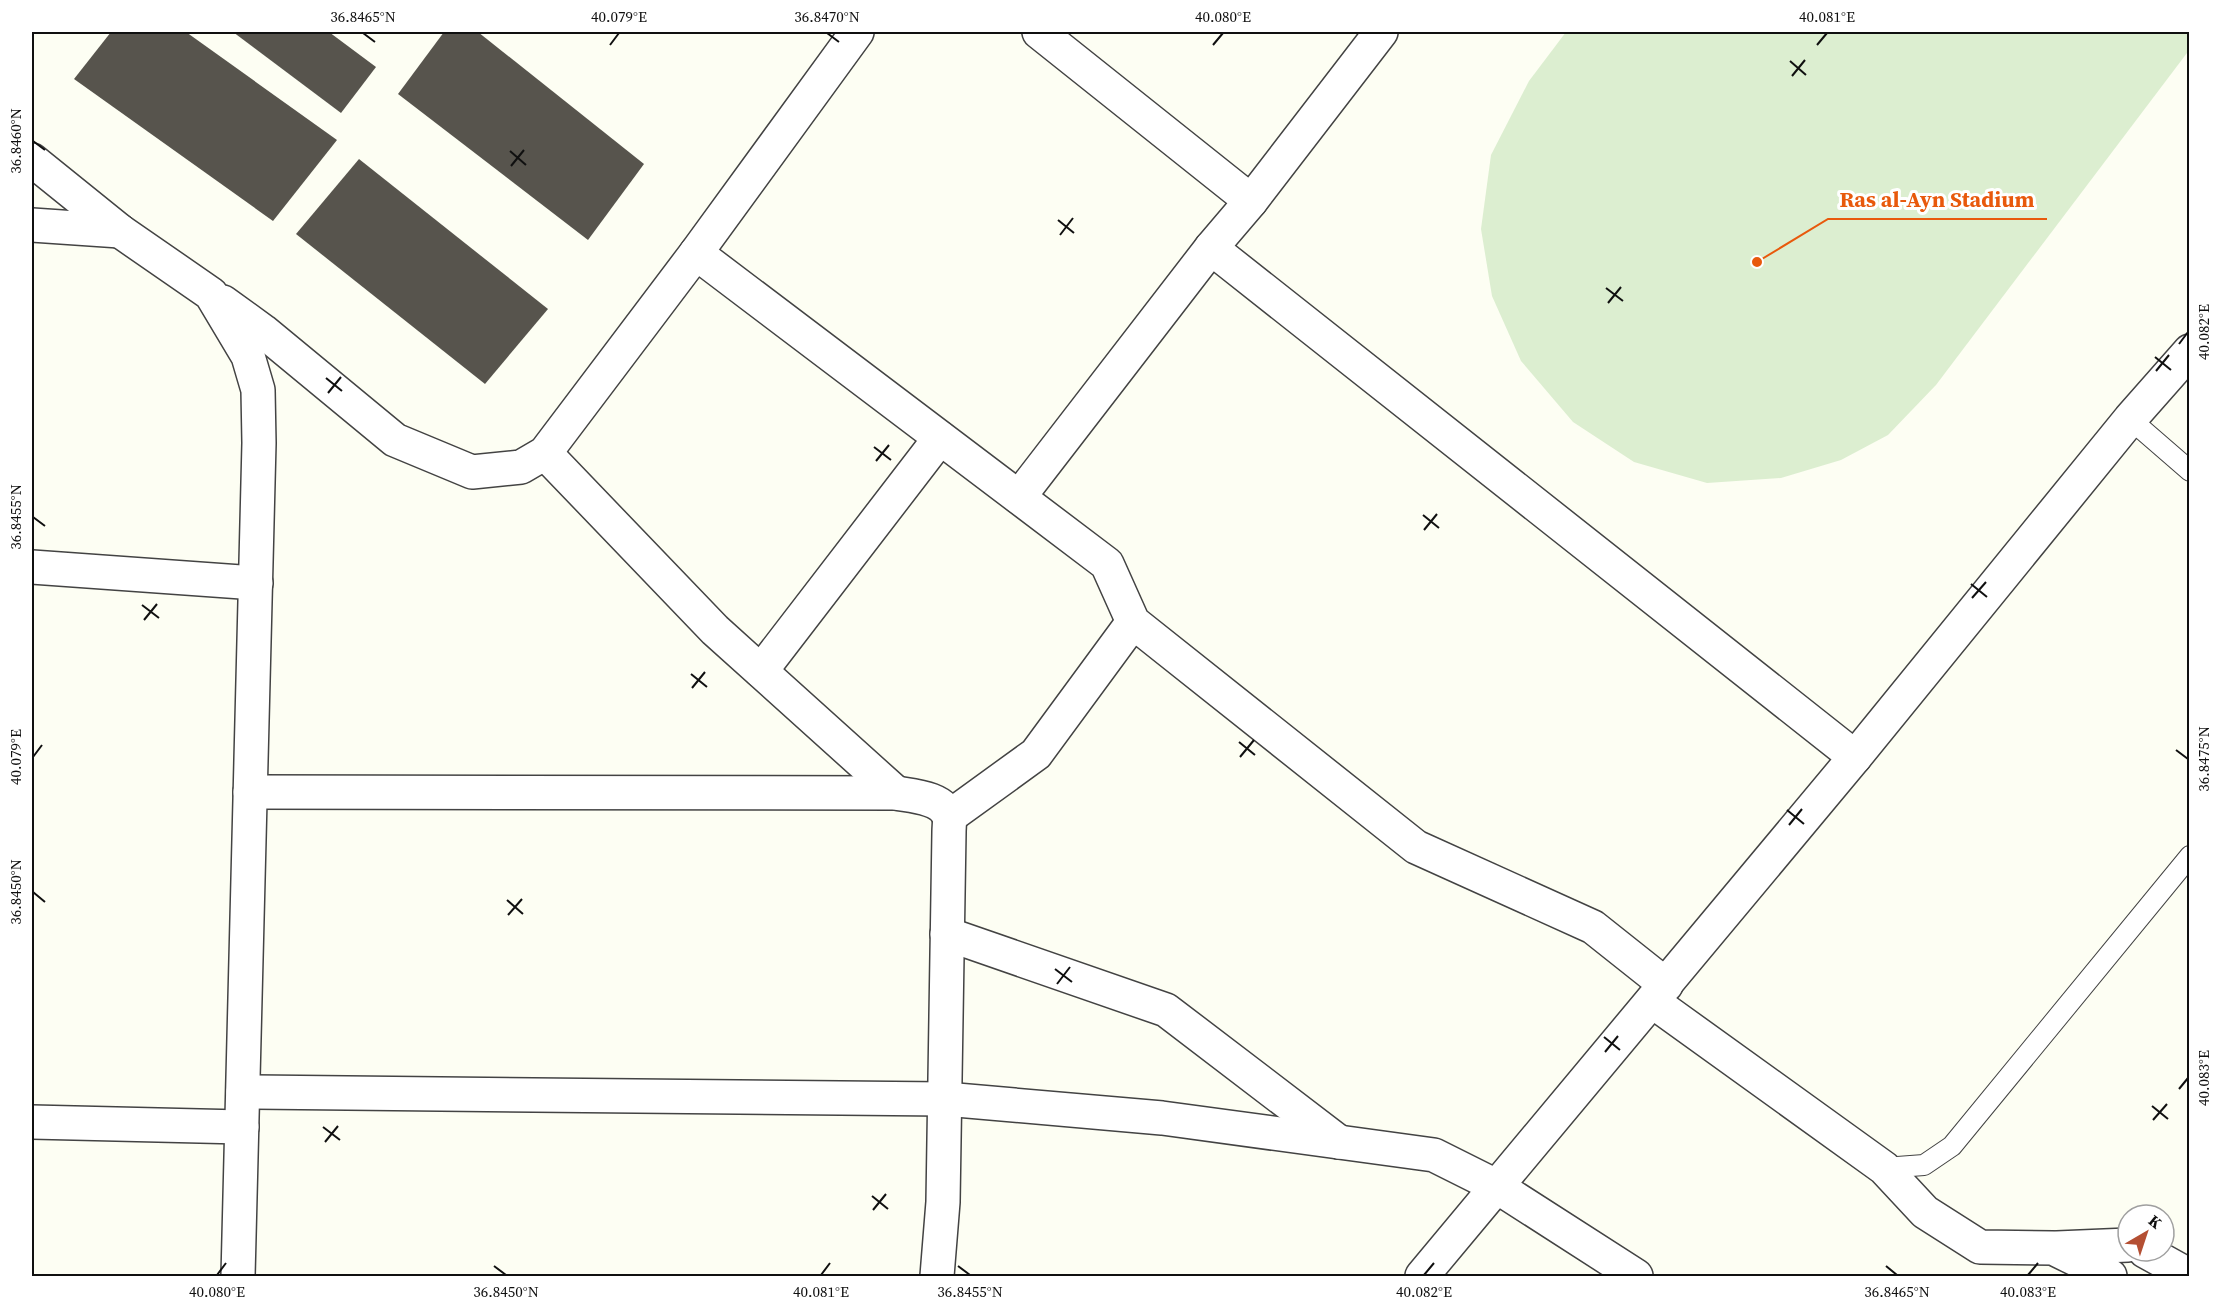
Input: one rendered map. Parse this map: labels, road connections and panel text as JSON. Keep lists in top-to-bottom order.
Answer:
{
  "places": ["Ras al-Ayn Stadium"],
  "north": "top right",
  "coordinates": [
    "36.8465°N",
    "40.079°E",
    "36.8470°N",
    "40.080°E",
    "40.081°E",
    "36.8460°N",
    "40.082°E",
    "36.8455°N",
    "36.8475°N",
    "36.8450°N",
    "40.083°E"
  ]
}
